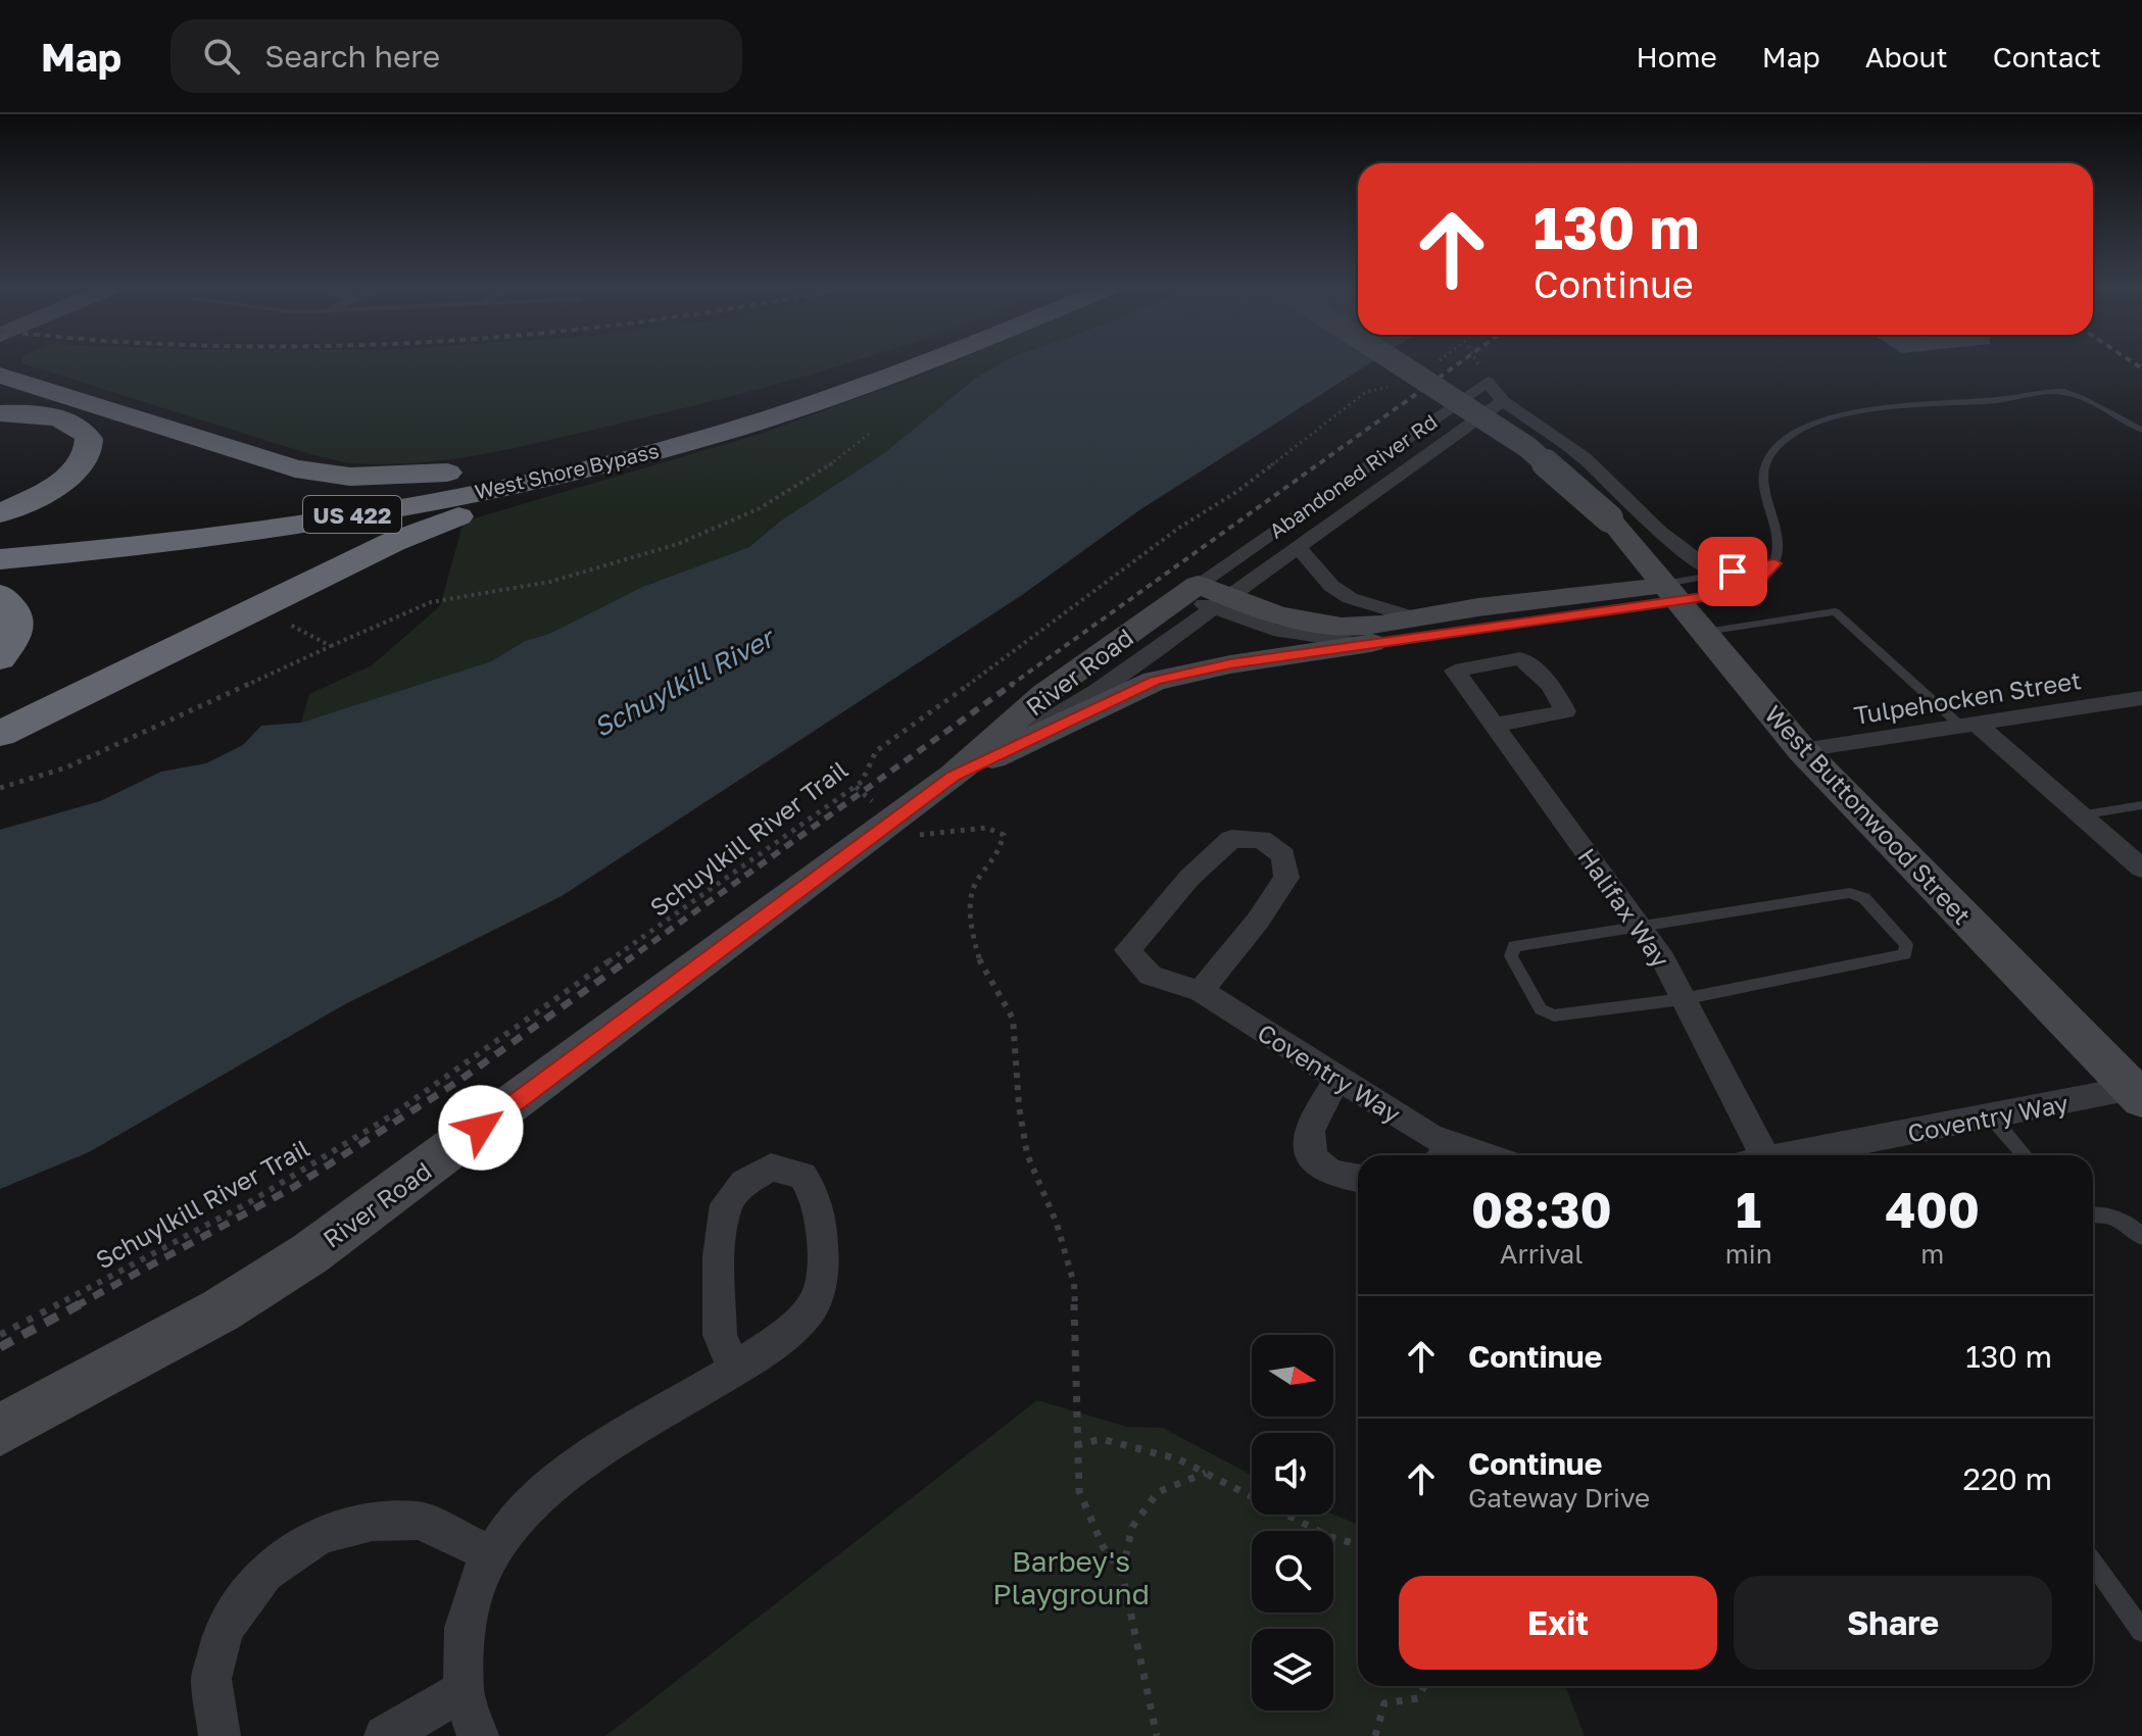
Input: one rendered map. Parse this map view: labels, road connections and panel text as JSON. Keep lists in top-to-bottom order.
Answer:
{
  "streets": {
    "highway": ["West Shore Bypass", "US 422"],
    "street": [
      "Abandoned River Rd",
      "River Road",
      "Tulpehocken Street",
      "West Buttonwood Street",
      "Halifax Way",
      "Coventry Way"
    ],
    "path": ["Schuylkill River Trail"]
  },
  "crossings": [
    ["Abandoned River Rd", "River Road"],
    ["Tulpehocken Street", "West Buttonwood Street"],
    ["West Buttonwood Street", "Coventry Way"]
  ],
  "water": ["Schuylkill River"],
  "parks": ["Barbey's Playground"],
  "north": "right",
  "page": {
    "header": "Map",
    "search": "Search here",
    "nav": [
      "Home",
      "Map",
      "About",
      "Contact"
    ],
    "turn": ["130 m", "Continue"],
    "eta": [
      "08:30",
      "Arrival",
      "1",
      "min",
      "400",
      "m"
    ],
    "list": [
      {
        "name": "Continue",
        "value": "130 m"
      },
      {
        "name": "Continue",
        "note": "Gateway Drive",
        "value": "220 m"
      }
    ],
    "buttons": ["Exit", "Share"]
  }
}
